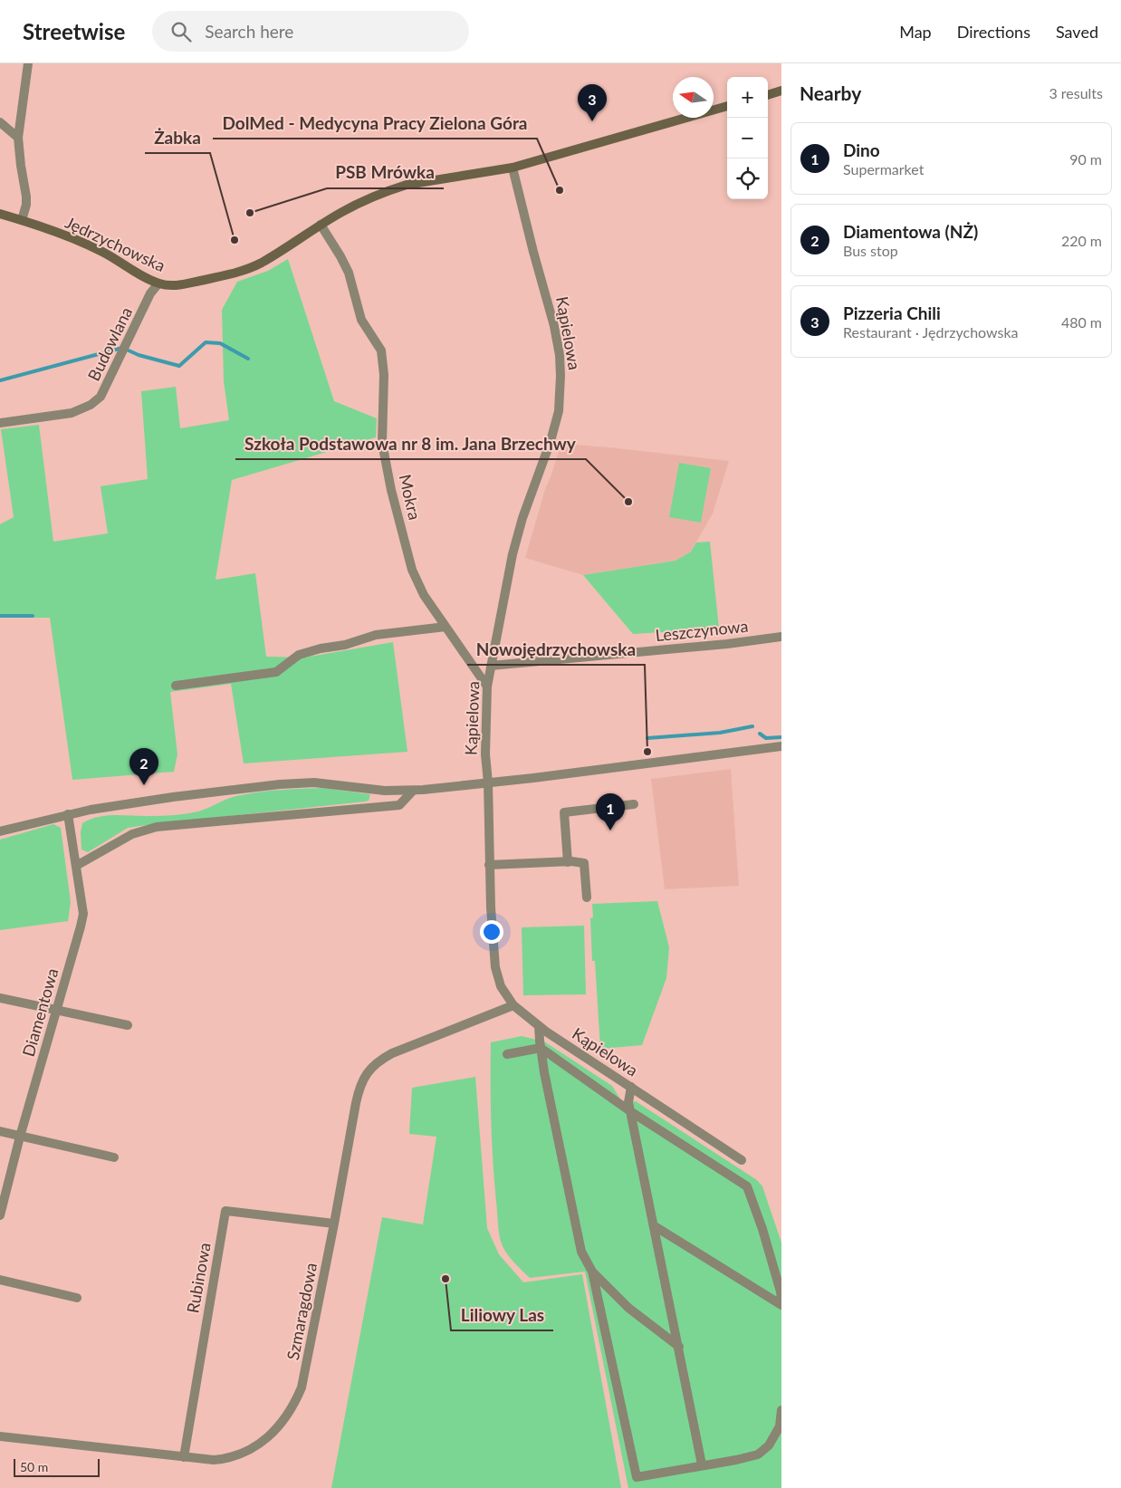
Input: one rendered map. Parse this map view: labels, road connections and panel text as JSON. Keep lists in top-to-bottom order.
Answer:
{
  "streets": {
    "main road": ["Jędrzychowska"],
    "street": [
      "Kąpielowa",
      "Budowlana",
      "Mokra",
      "Leszczynowa",
      "Diamentowa",
      "Rubinowa",
      "Szmaragdowa"
    ]
  },
  "crossings": [
    ["Jędrzychowska", "Kąpielowa"],
    ["Jędrzychowska", "Budowlana"],
    ["Jędrzychowska", "Mokra"],
    ["Kąpielowa", "Mokra"],
    ["Kąpielowa", "Leszczynowa"],
    ["Kąpielowa", "Szmaragdowa"],
    ["Rubinowa", "Szmaragdowa"]
  ],
  "places": [
    "DolMed - Medycyna Pracy Zielona Góra",
    "PSB Mrówka",
    "Żabka",
    "Szkoła Podstawowa nr 8 im. Jana Brzechwy",
    "Nowojędrzychowska",
    "Liliowy Las"
  ],
  "scale_bar": "50 m",
  "north": "left",
  "page": {
    "header": "Streetwise",
    "search": "Search here",
    "nav": ["Map", "Directions", "Saved"],
    "heading": ["Nearby", "3 results"],
    "map_buttons": ["+", "−"],
    "pins": ["3", "2", "1"],
    "list": [
      {
        "mark": "1",
        "name": "Dino",
        "note": "Supermarket",
        "value": "90 m"
      },
      {
        "mark": "2",
        "name": "Diamentowa (NŻ)",
        "note": "Bus stop",
        "value": "220 m"
      },
      {
        "mark": "3",
        "name": "Pizzeria Chili",
        "note": "Restaurant · Jędrzychowska",
        "value": "480 m"
      }
    ],
    "scale": "50 m"
  }
}
